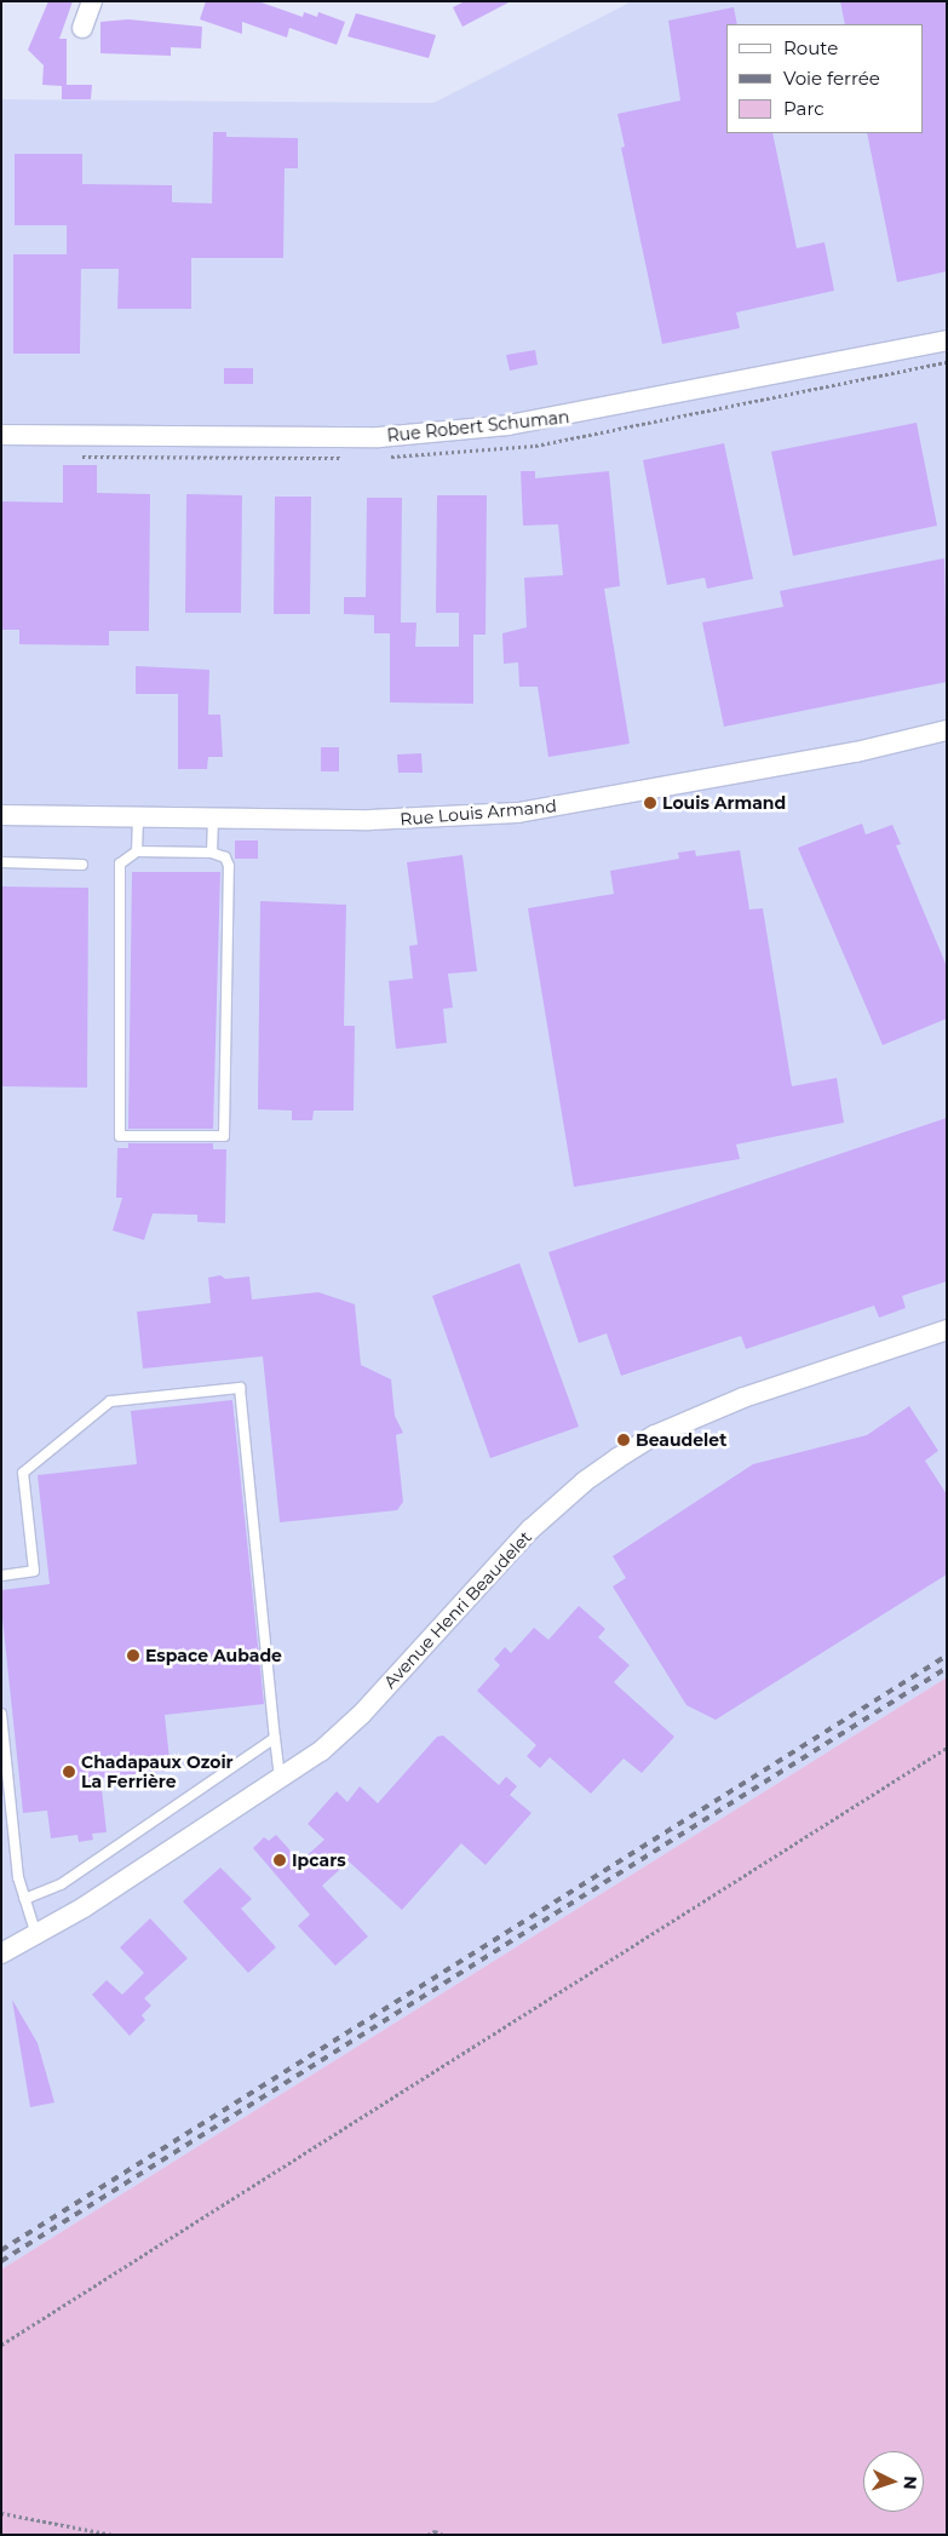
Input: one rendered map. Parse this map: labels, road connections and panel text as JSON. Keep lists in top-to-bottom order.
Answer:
{
  "streets": {
    "street": ["Rue Robert Schuman", "Rue Louis Armand", "Avenue Henri Beaudelet"]
  },
  "places": [
    "Louis Armand",
    "Beaudelet",
    "Espace Aubade",
    "Chadapaux Ozoir La Ferrière",
    "Ipcars"
  ],
  "legend": ["Route", "Voie ferrée", "Parc"],
  "north": "right"
}
